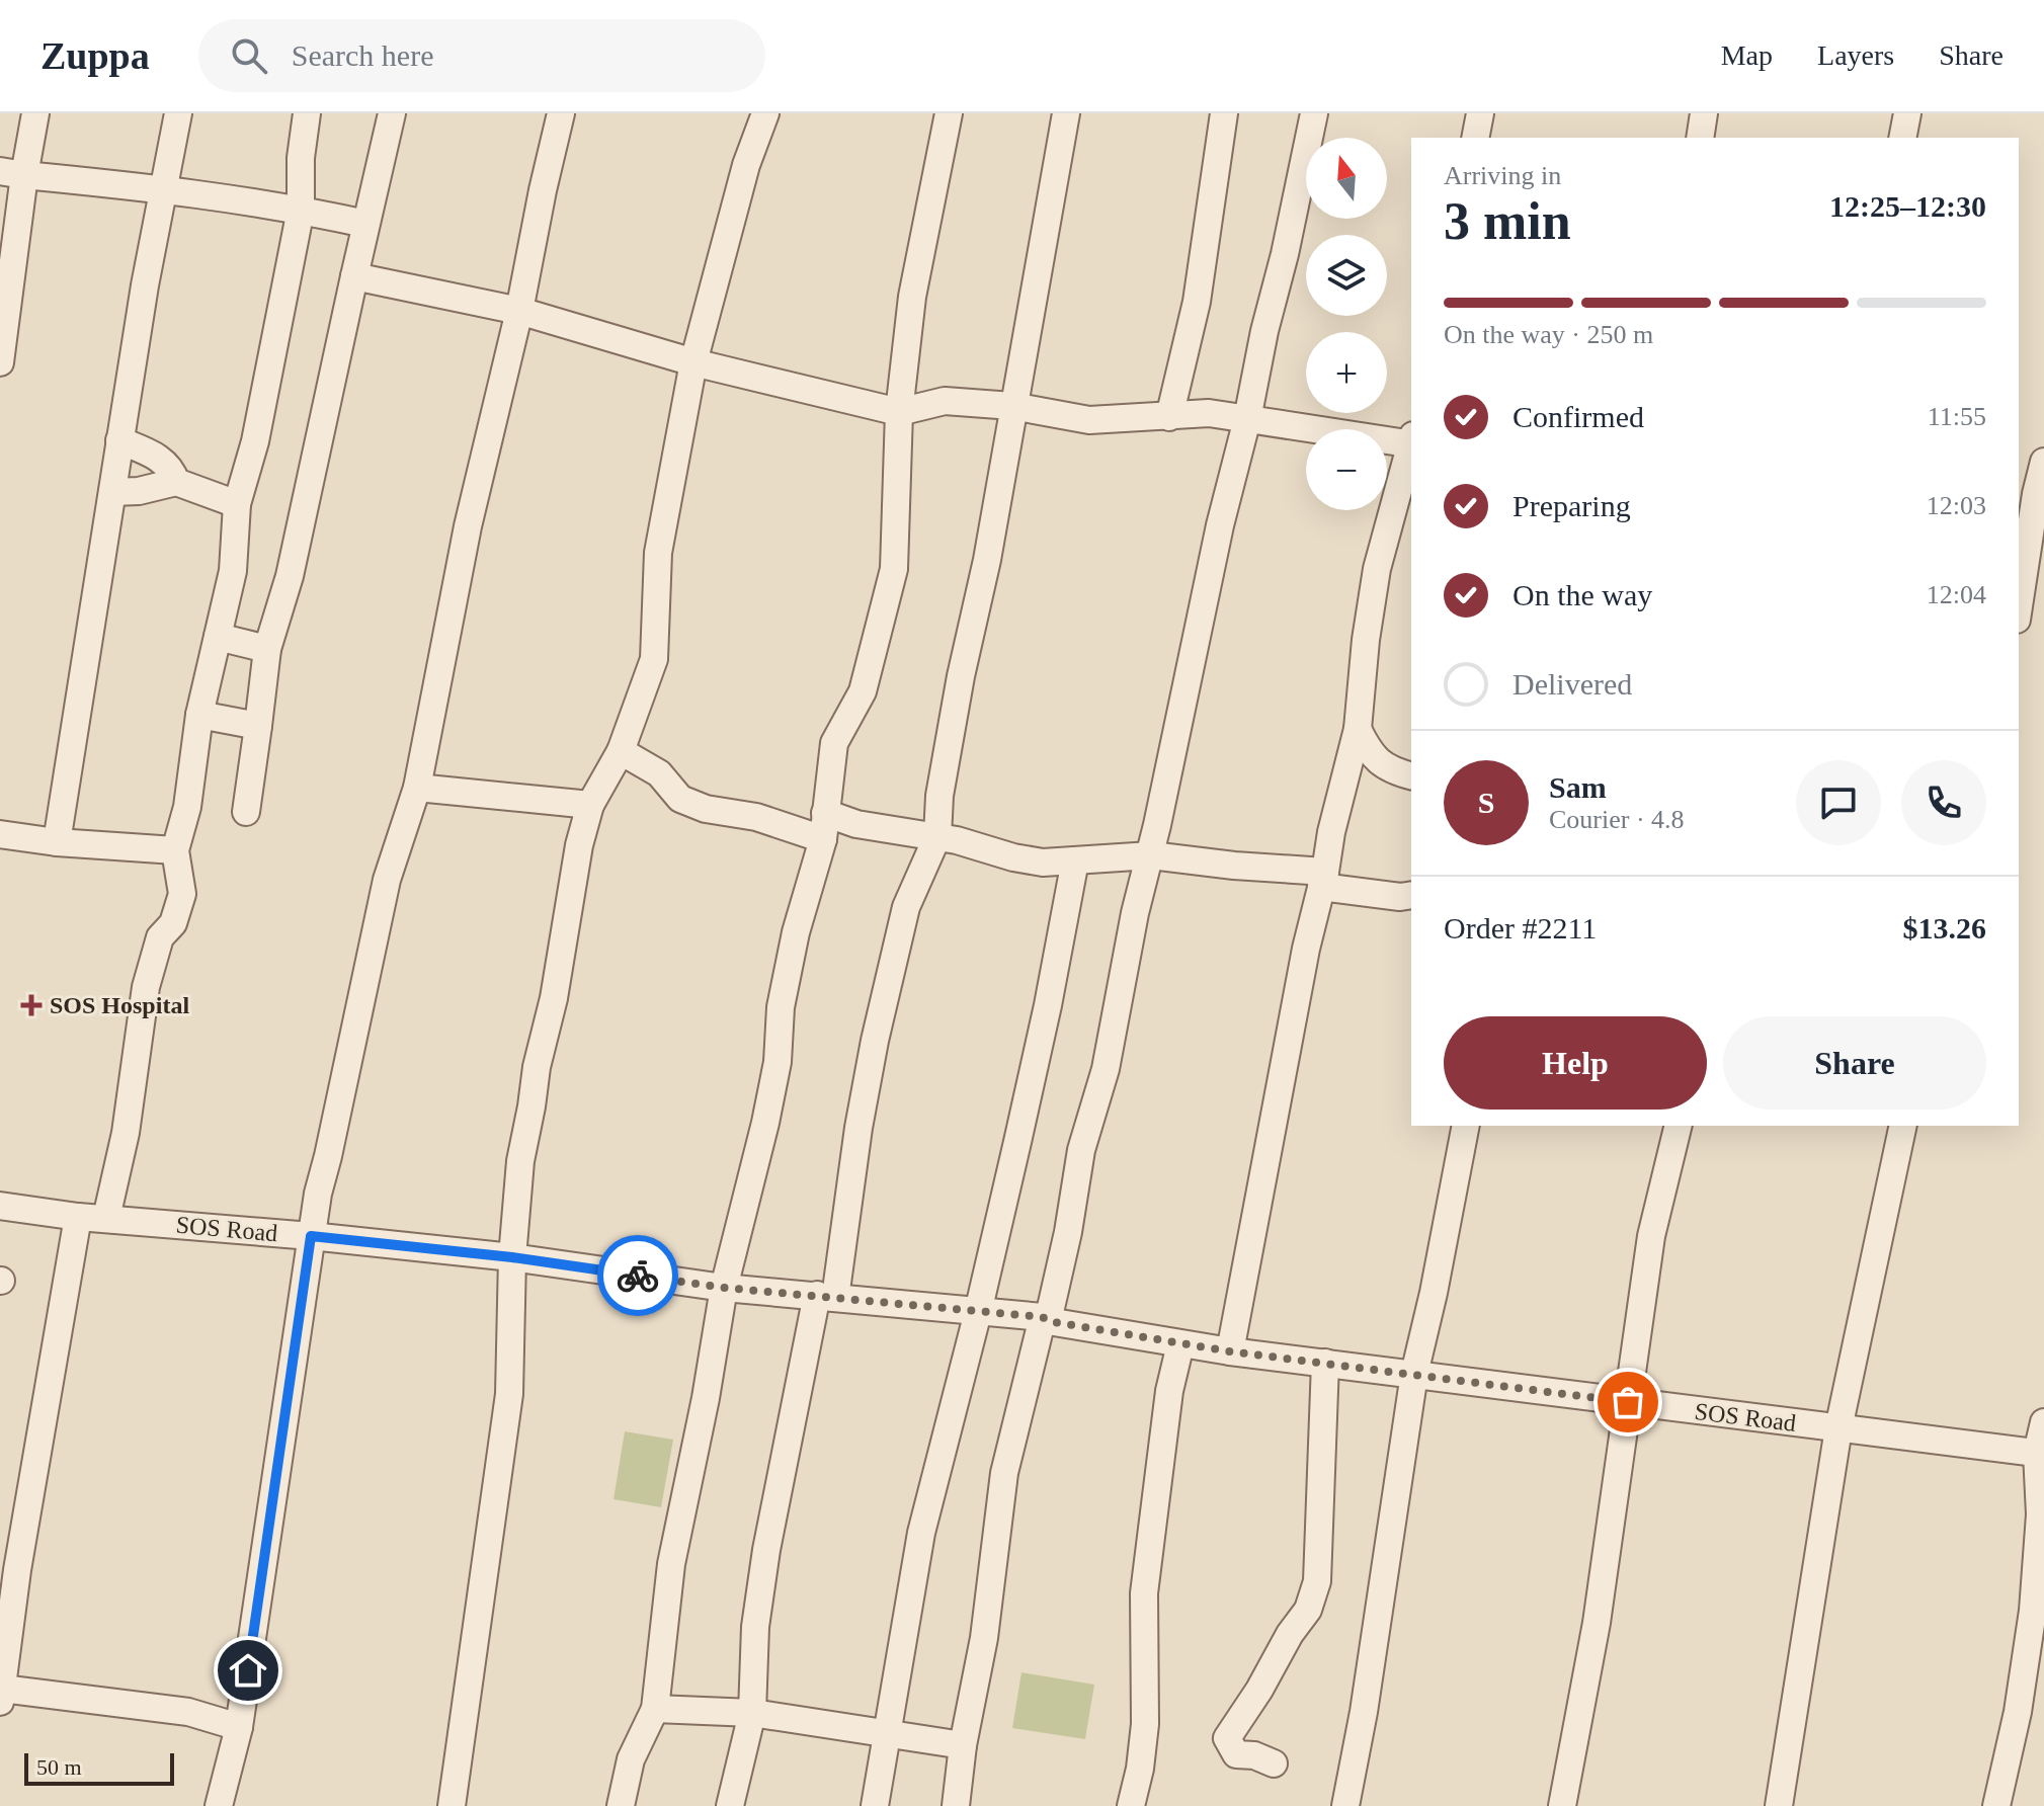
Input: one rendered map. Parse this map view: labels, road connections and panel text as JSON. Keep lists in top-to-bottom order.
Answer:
{
  "streets": {
    "street": ["SOS Road"]
  },
  "places": {
    "health": ["SOS Hospital"]
  },
  "scale_bar": "50 m",
  "north": "top",
  "page": {
    "header": "Zuppa",
    "search": "Search here",
    "nav": ["Map", "Layers", "Share"],
    "map_buttons": ["+", "−"],
    "heading": ["3 min", "Arriving in", "12:25–12:30"],
    "panel": [
      "Sam",
      "Courier · 4.8",
      "Order #2211",
      "$13.26"
    ],
    "bar": "On the way · 250 m",
    "list": [
      ["Confirmed", "11:55"],
      ["Preparing", "12:03"],
      ["On the way", "12:04"],
      "Delivered"
    ],
    "round": "S",
    "buttons": ["Help", "Share"],
    "scale": "50 m"
  }
}
